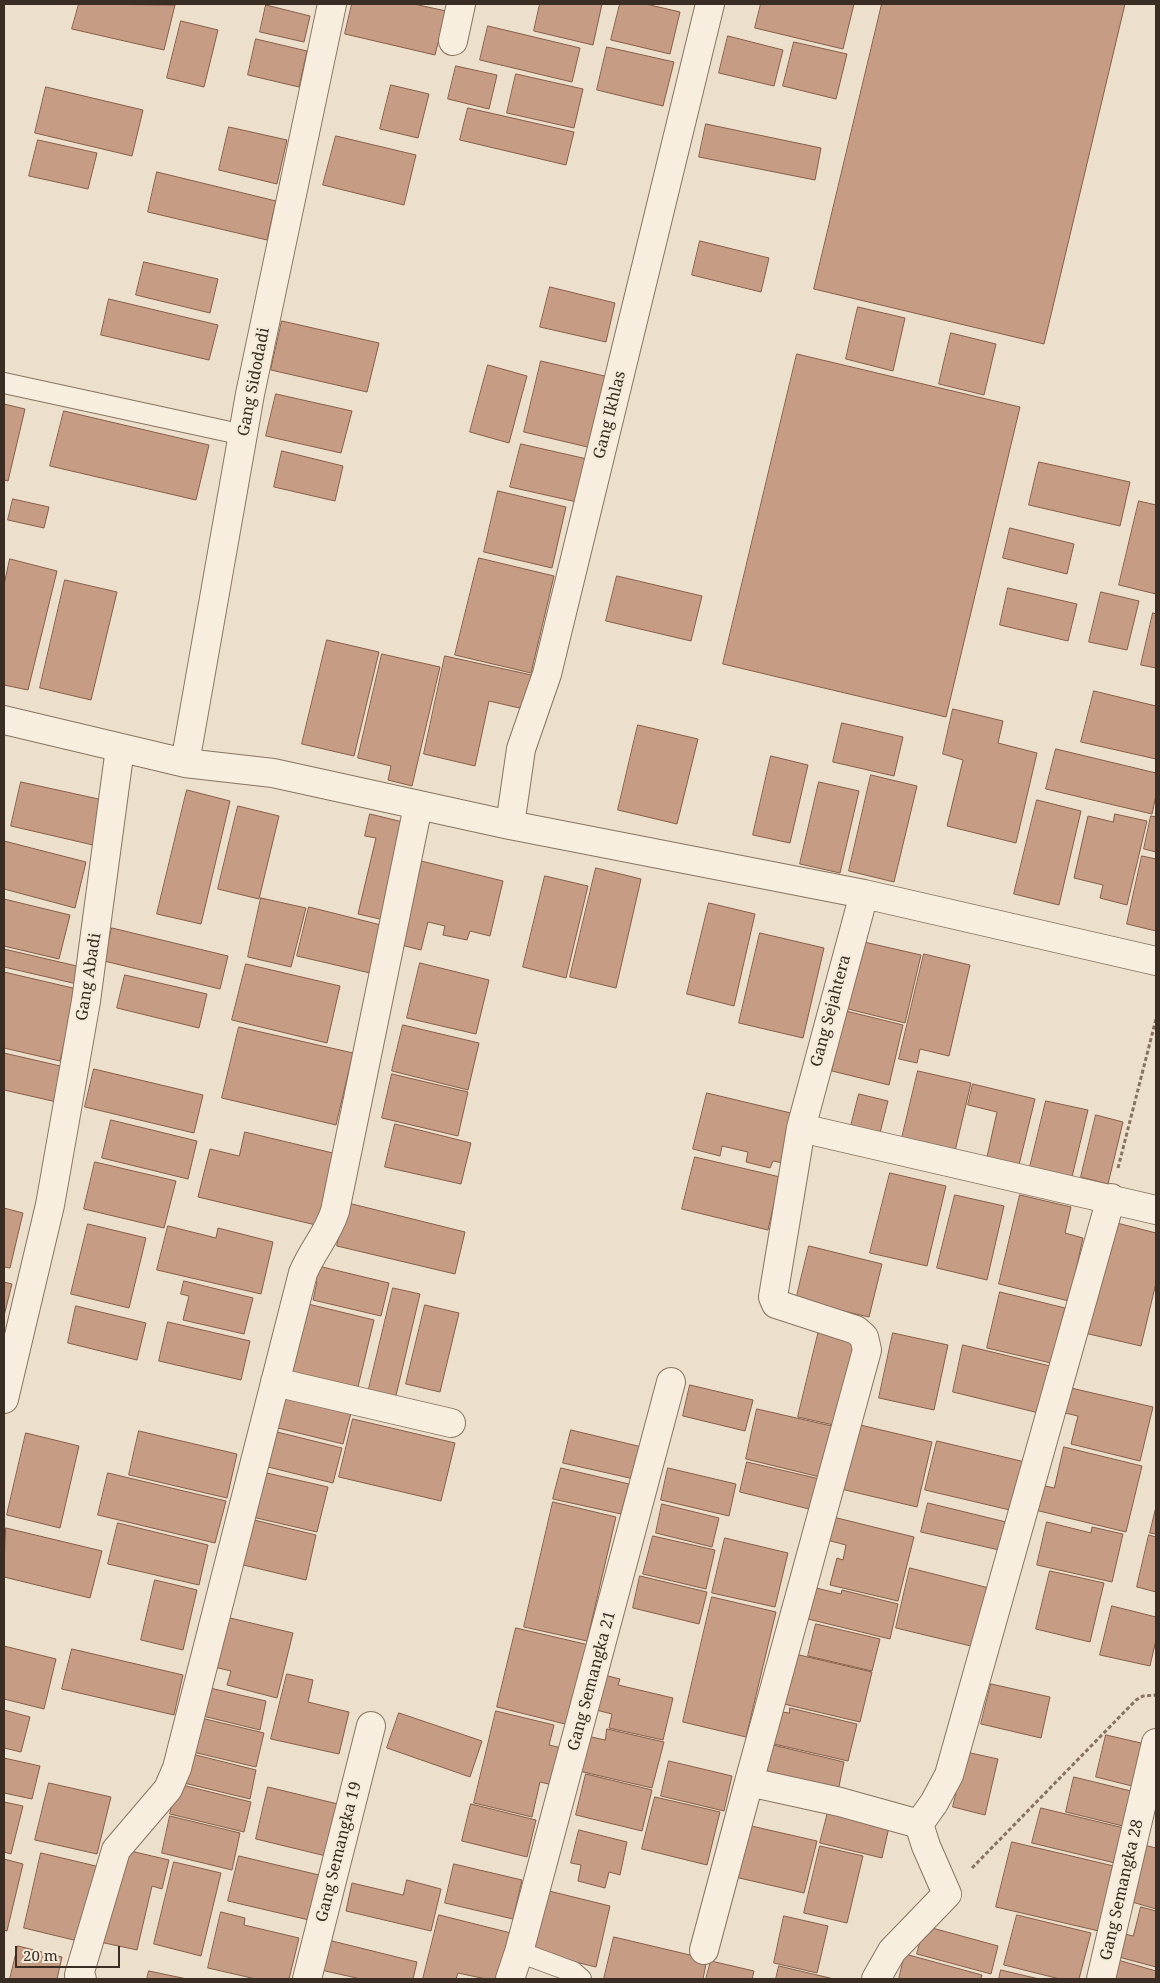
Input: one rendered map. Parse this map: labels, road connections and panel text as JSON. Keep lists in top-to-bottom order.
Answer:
{
  "streets": {
    "street": [
      "Gang Sidodadi",
      "Gang Ikhlas",
      "Gang Abadi",
      "Gang Sejahtera",
      "Gang Semangka 21",
      "Gang Semangka 19",
      "Gang Semangka 28"
    ]
  },
  "scale_bar": "20 m"
}
